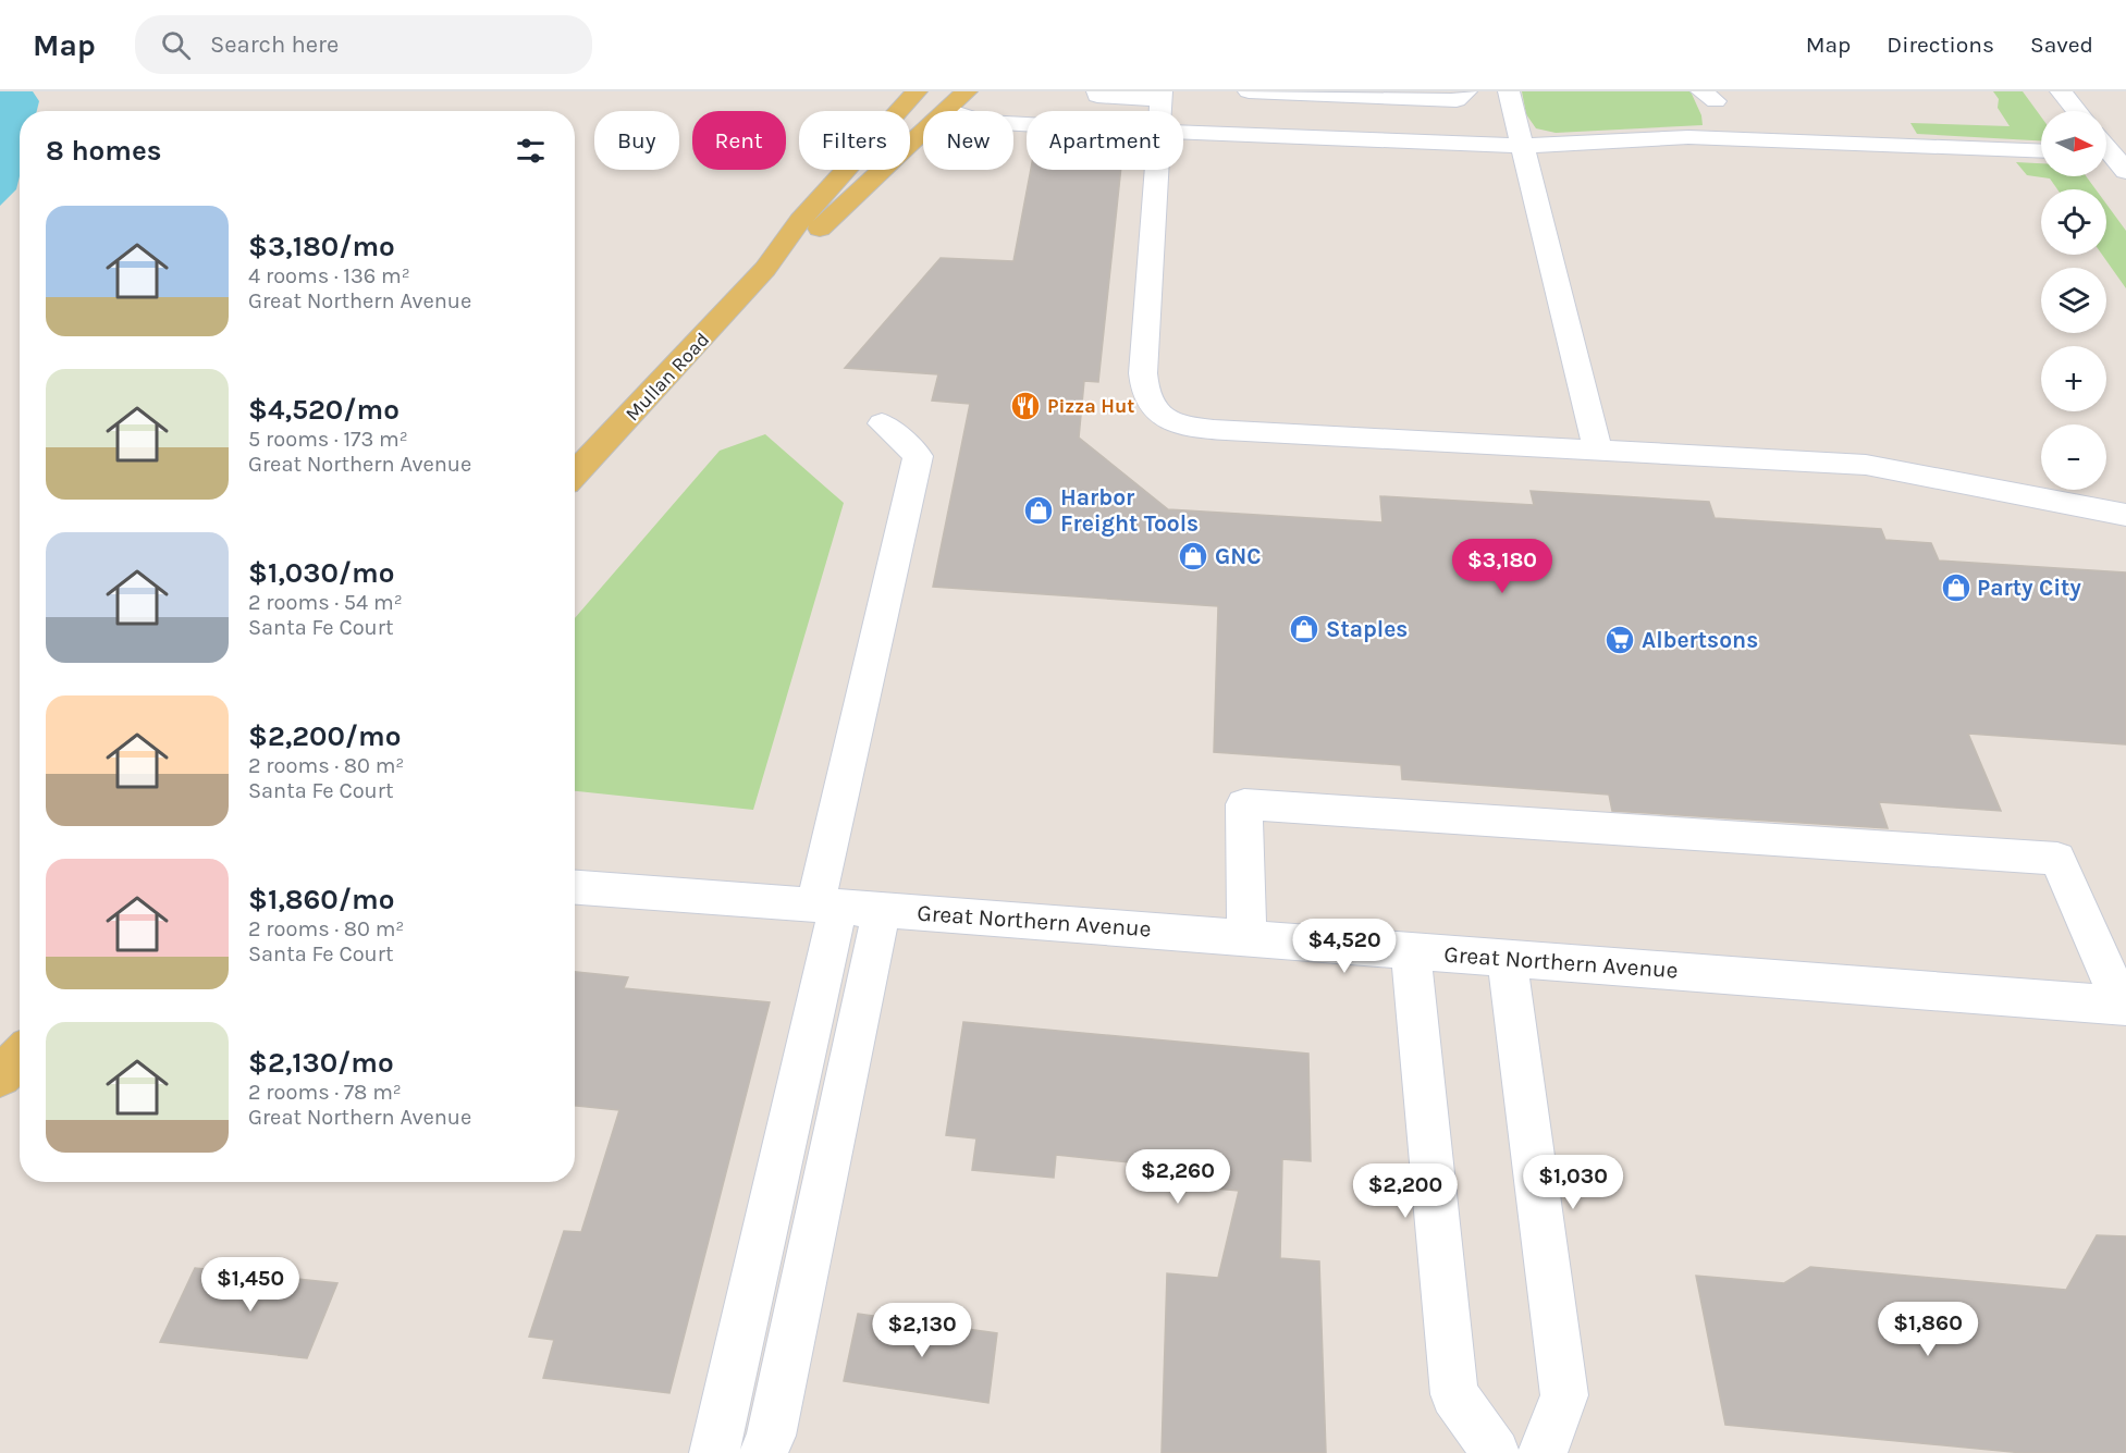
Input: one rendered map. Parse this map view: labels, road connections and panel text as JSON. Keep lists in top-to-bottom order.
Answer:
{
  "streets": {
    "main road": ["Mullan Road"],
    "street": ["Great Northern Avenue"]
  },
  "places": {
    "restaurant": ["Pizza Hut"],
    "shop": [
      "Harbor Freight Tools",
      "GNC",
      "Party City",
      "Staples"
    ],
    "supermarket": ["Albertsons"]
  },
  "north": "right",
  "page": {
    "header": "Map",
    "search": "Search here",
    "nav": ["Map", "Directions", "Saved"],
    "map_buttons": ["+", "−"],
    "chip": [
      "Buy",
      "Rent",
      "Filters",
      "New",
      "Apartment"
    ],
    "heading": "8 homes",
    "list": [
      {
        "name": "$3,180/mo",
        "note": "4 rooms · 136 m² · Great Northern Avenue"
      },
      {
        "name": "$4,520/mo",
        "note": "5 rooms · 173 m² · Great Northern Avenue"
      },
      {
        "name": "$1,030/mo",
        "note": "2 rooms · 54 m² · Santa Fe Court"
      },
      {
        "name": "$2,200/mo",
        "note": "2 rooms · 80 m² · Santa Fe Court"
      },
      {
        "name": "$1,860/mo",
        "note": "2 rooms · 80 m² · Santa Fe Court"
      },
      {
        "name": "$2,130/mo",
        "note": "2 rooms · 78 m² · Great Northern Avenue"
      }
    ],
    "price": [
      "$3,180",
      "$4,520",
      "$2,260",
      "$1,030",
      "$2,200",
      "$1,450",
      "$1,860",
      "$2,130"
    ]
  }
}
